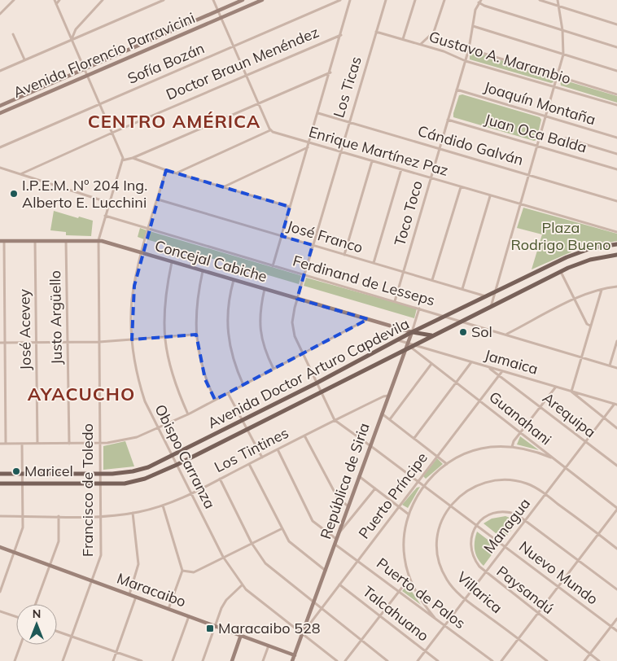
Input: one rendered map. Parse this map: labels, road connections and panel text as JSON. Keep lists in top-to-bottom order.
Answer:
{
  "streets": {
    "main road": [
      "Avenida Florencio Parravicini",
      "Concejal Cabiche",
      "Avenida Doctor Arturo Capdevila",
      "República de Siria",
      "Maracaibo"
    ],
    "street": [
      "Gustavo A. Marambio",
      "Sofía Bozán",
      "Doctor Braun Menéndez",
      "Los Ticas",
      "Joaquín Montaña",
      "Juan Oca Balda",
      "Cándido Galván",
      "Enrique Martínez Paz",
      "Toco Toco",
      "José Franco",
      "Ferdinand de Lesseps",
      "Justo Argüello",
      "José Acevey",
      "Jamaica",
      "Arequipa",
      "Guanahani",
      "Los Tintines",
      "Obispo Carranza",
      "Francisco de Toledo",
      "Puerto Príncipe",
      "Managua",
      "Nuevo Mundo",
      "Paysandú",
      "Villarica",
      "Puerto de Palos",
      "Talcahuano"
    ]
  },
  "crossings": [
    ["Gustavo A. Marambio", "Los Ticas"],
    ["Gustavo A. Marambio", "Toco Toco"],
    ["Los Ticas", "Cándido Galván"],
    ["Los Ticas", "Enrique Martínez Paz"],
    ["Los Ticas", "José Franco"],
    ["Los Ticas", "Concejal Cabiche"],
    ["Los Ticas", "Ferdinand de Lesseps"],
    ["Los Ticas", "Avenida Doctor Arturo Capdevila"],
    ["Los Ticas", "Los Tintines"],
    ["Los Ticas", "Nuevo Mundo"],
    ["Joaquín Montaña", "Toco Toco"],
    ["Juan Oca Balda", "Toco Toco"],
    ["Cándido Galván", "Toco Toco"],
    ["Enrique Martínez Paz", "Toco Toco"],
    ["Toco Toco", "José Franco"],
    ["Toco Toco", "Ferdinand de Lesseps"],
    ["José Franco", "Avenida Doctor Arturo Capdevila"],
    ["José Franco", "Obispo Carranza"],
    ["Concejal Cabiche", "Justo Argüello"],
    ["Concejal Cabiche", "José Acevey"],
    ["Concejal Cabiche", "Avenida Doctor Arturo Capdevila"],
    ["Concejal Cabiche", "Obispo Carranza"],
    ["Concejal Cabiche", "República de Siria"],
    ["Concejal Cabiche", "Francisco de Toledo"],
    ["Ferdinand de Lesseps", "Avenida Doctor Arturo Capdevila"],
    ["Ferdinand de Lesseps", "Obispo Carranza"],
    ["Ferdinand de Lesseps", "República de Siria"],
    ["Ferdinand de Lesseps", "Francisco de Toledo"],
    ["Jamaica", "Avenida Doctor Arturo Capdevila"],
    ["Jamaica", "Arequipa"],
    ["Jamaica", "Guanahani"],
    ["Jamaica", "República de Siria"],
    ["Jamaica", "Puerto Príncipe"],
    ["Jamaica", "Managua"],
    ["Avenida Doctor Arturo Capdevila", "Guanahani"],
    ["Avenida Doctor Arturo Capdevila", "Obispo Carranza"],
    ["Avenida Doctor Arturo Capdevila", "República de Siria"],
    ["Avenida Doctor Arturo Capdevila", "Francisco de Toledo"],
    ["Arequipa", "Puerto Príncipe"],
    ["Arequipa", "Managua"],
    ["Guanahani", "República de Siria"],
    ["Guanahani", "Puerto Príncipe"],
    ["Guanahani", "Managua"],
    ["Los Tintines", "Obispo Carranza"],
    ["Los Tintines", "República de Siria"],
    ["Los Tintines", "Francisco de Toledo"],
    ["Los Tintines", "Nuevo Mundo"],
    ["Obispo Carranza", "República de Siria"],
    ["Obispo Carranza", "Puerto Príncipe"],
    ["República de Siria", "Puerto Príncipe"],
    ["República de Siria", "Nuevo Mundo"],
    ["República de Siria", "Maracaibo"],
    ["República de Siria", "Puerto de Palos"],
    ["Francisco de Toledo", "Maracaibo"],
    ["Puerto Príncipe", "Nuevo Mundo"],
    ["Puerto Príncipe", "Puerto de Palos"],
    ["Puerto Príncipe", "Talcahuano"],
    ["Managua", "Nuevo Mundo"],
    ["Managua", "Paysandú"],
    ["Managua", "Villarica"],
    ["Managua", "Puerto de Palos"],
    ["Managua", "Talcahuano"],
    ["Nuevo Mundo", "Paysandú"],
    ["Nuevo Mundo", "Villarica"]
  ],
  "districts": ["CENTRO AMÉRICA", "AYACUCHO"],
  "parks": ["Plaza Rodrigo Bueno"],
  "places": {
    "other": ["I.P.E.M. Nº 204 Ing. Alberto E. Lucchini", "Sol", "Maricel"],
    "transit": ["Maracaibo 528"]
  },
  "north": "top"
}
